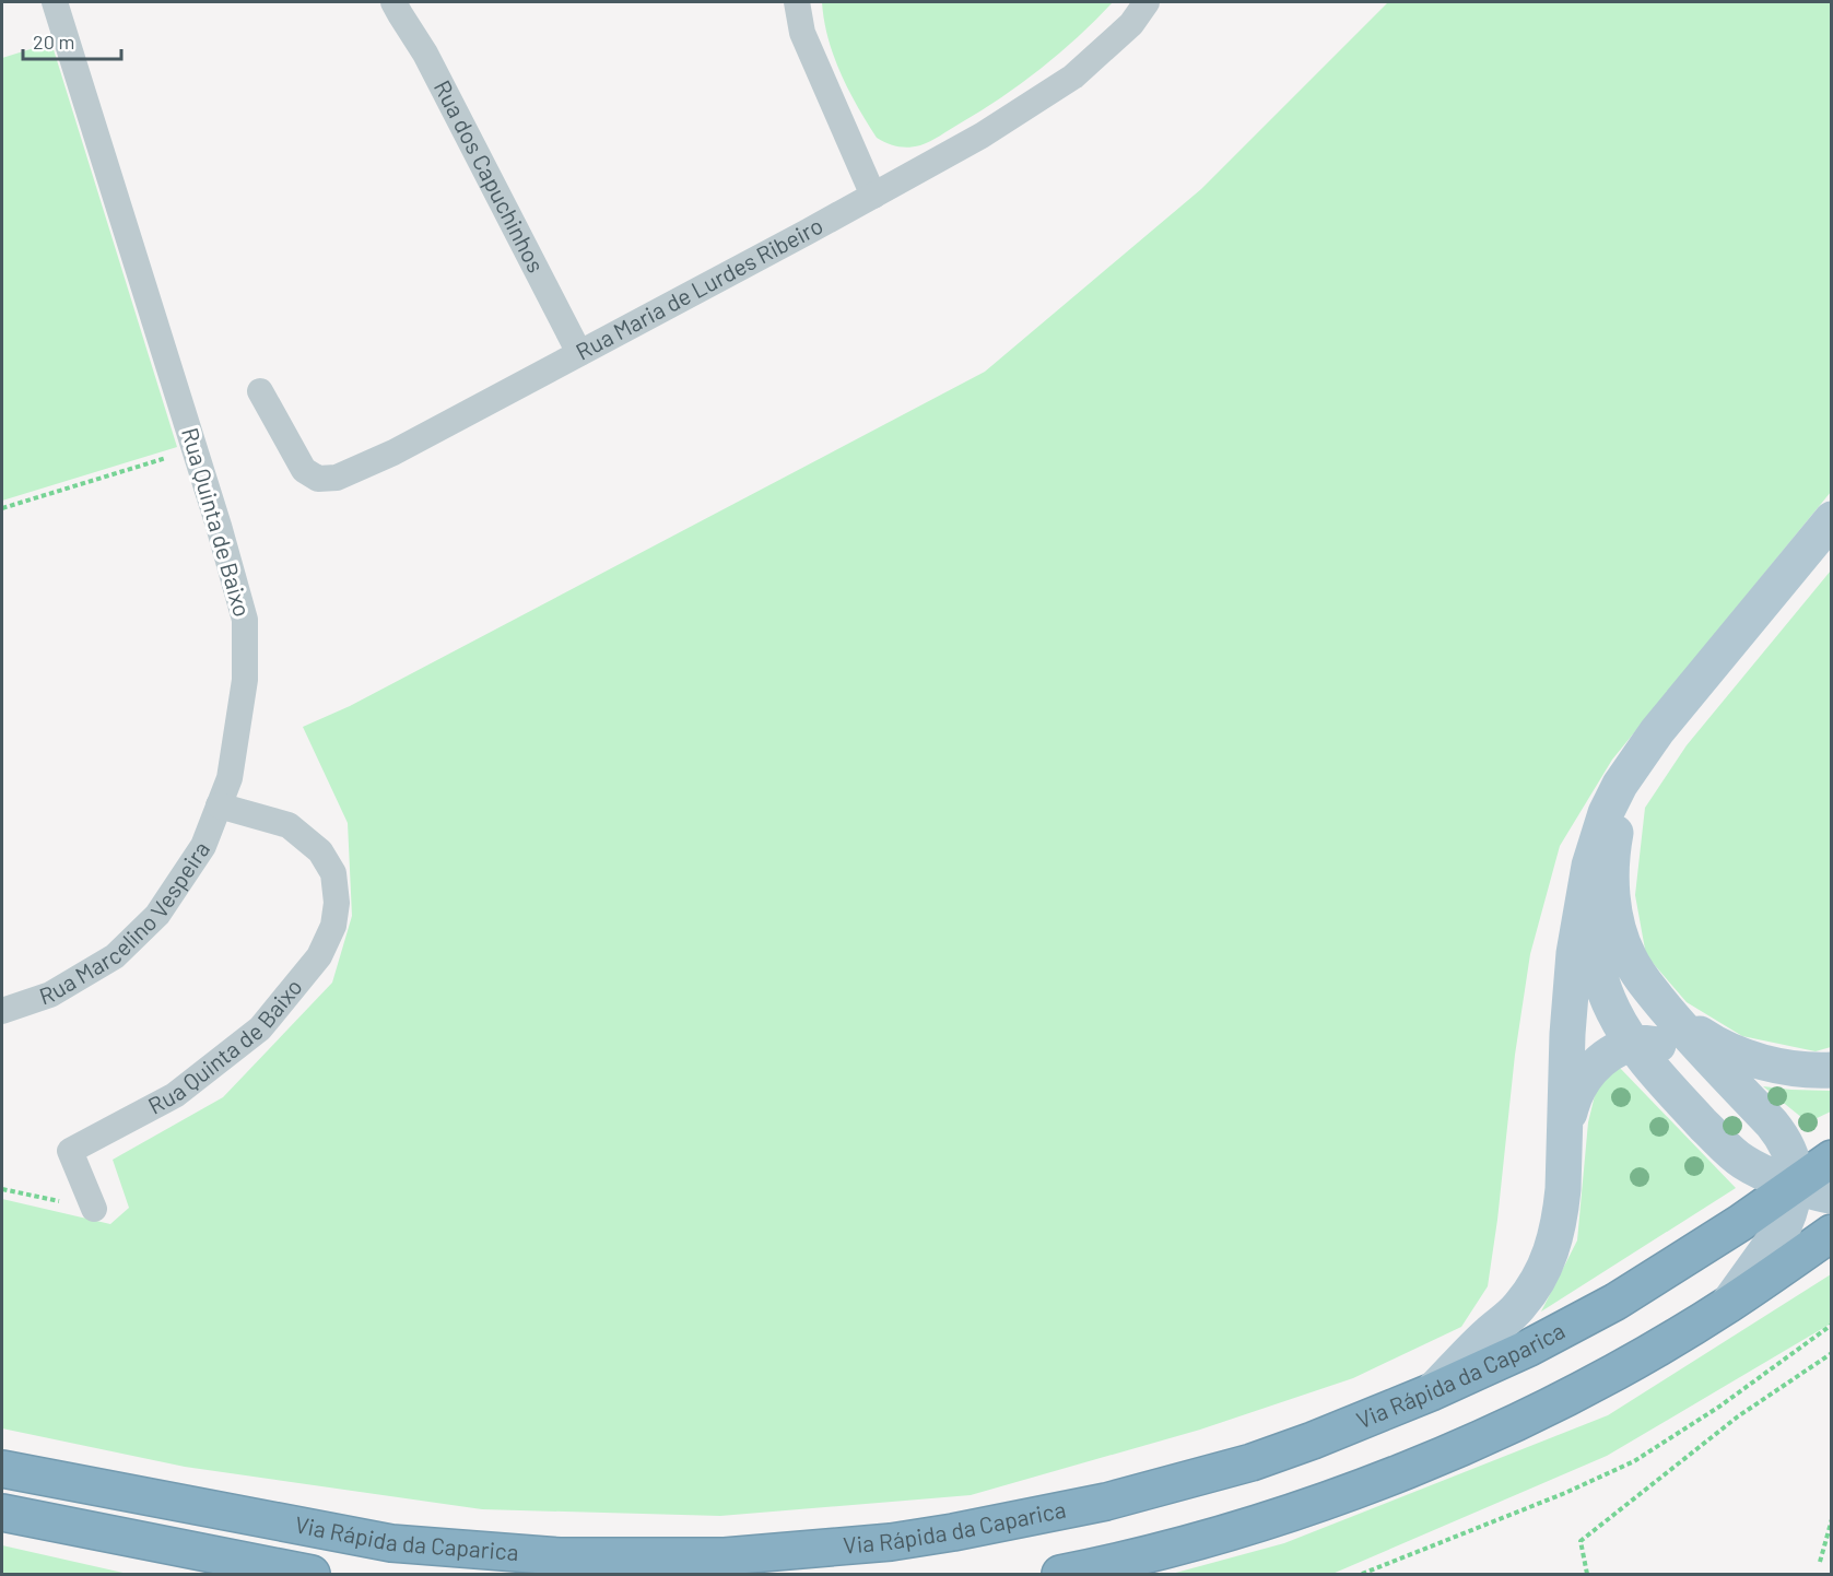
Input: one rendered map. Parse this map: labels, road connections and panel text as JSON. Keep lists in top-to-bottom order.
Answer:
{
  "streets": {
    "highway": ["Via Rápida da Caparica"],
    "street": [
      "Rua dos Capuchinhos",
      "Rua Maria de Lurdes Ribeiro",
      "Rua Quinta de Baixo",
      "Rua Marcelino Vespeira"
    ]
  },
  "crossings": [
    ["Rua dos Capuchinhos", "Rua Maria de Lurdes Ribeiro"],
    ["Rua Quinta de Baixo", "Rua Marcelino Vespeira"]
  ],
  "scale_bar": "20 m"
}
